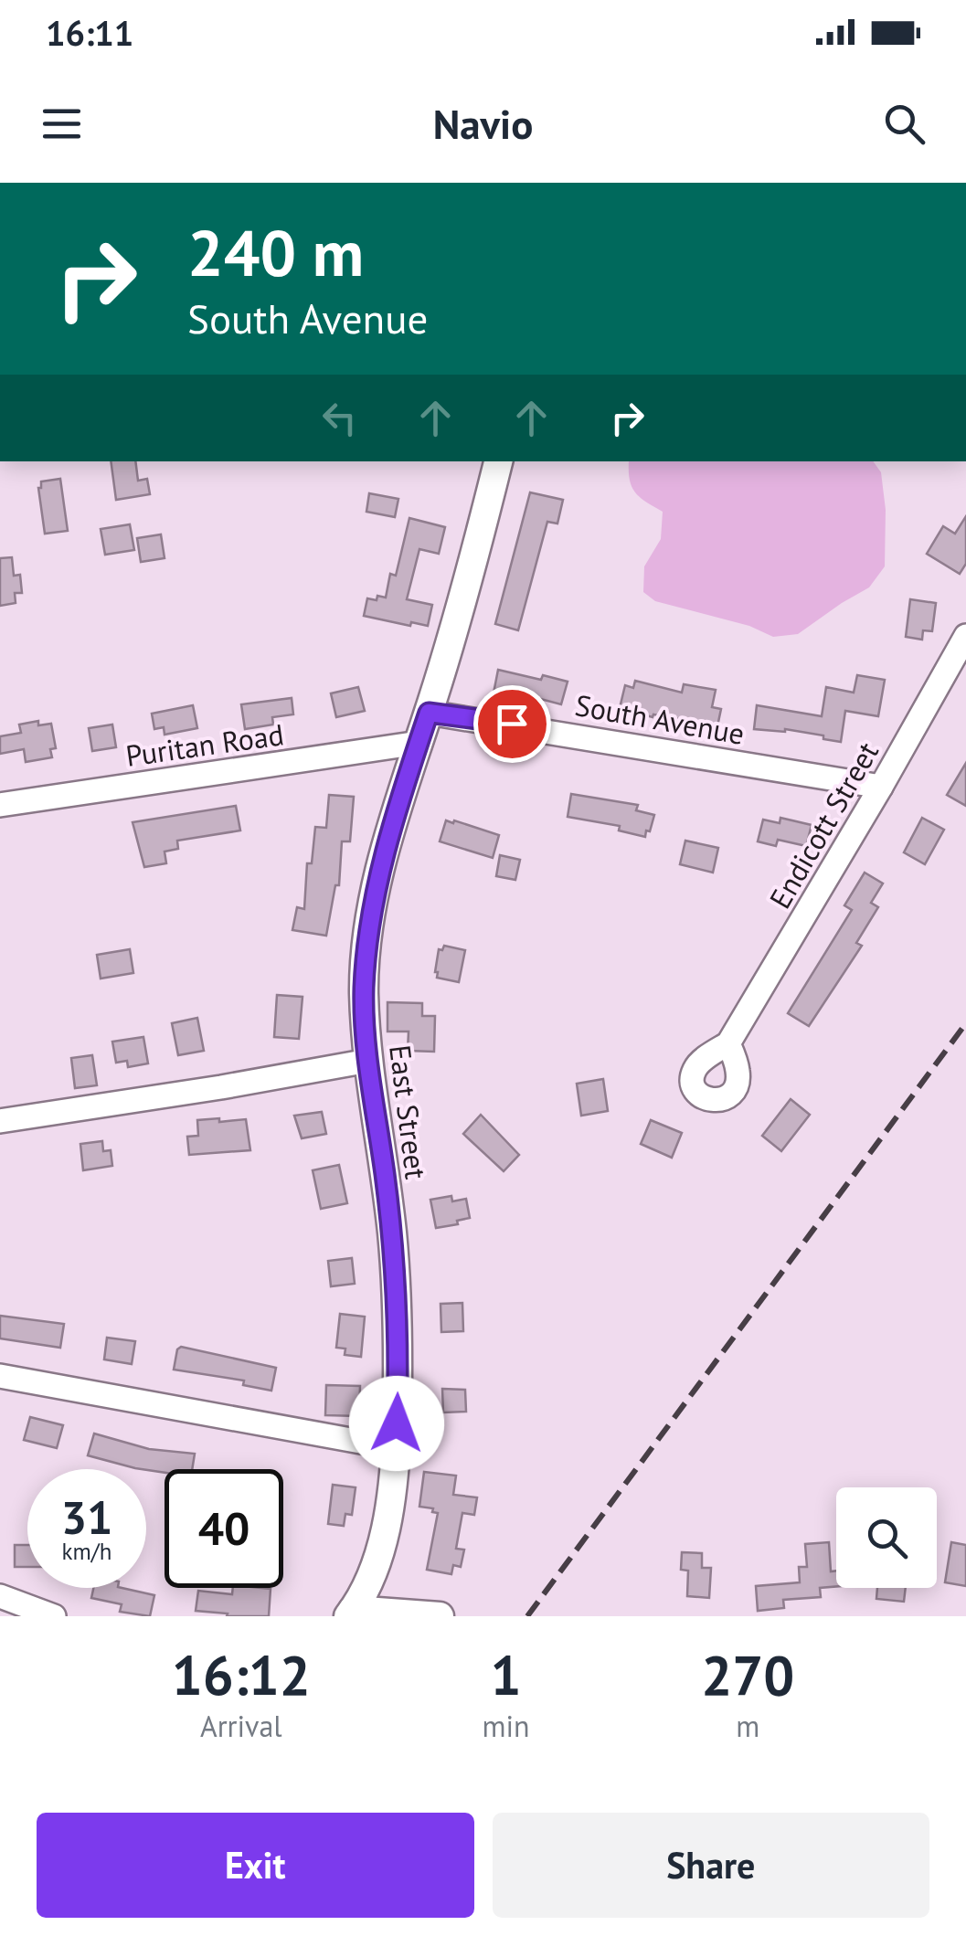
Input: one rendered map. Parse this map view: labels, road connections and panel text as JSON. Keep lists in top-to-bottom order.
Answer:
{
  "streets": {
    "street": [
      "South Avenue",
      "Puritan Road",
      "Endicott Street",
      "East Street"
    ]
  },
  "crossings": [
    ["South Avenue", "Endicott Street"],
    ["South Avenue", "East Street"],
    ["Puritan Road", "East Street"]
  ],
  "page": {
    "status": "16:11",
    "header": "Navio",
    "turn": ["240 m", "South Avenue"],
    "speed": "31 km/h",
    "limit": "40",
    "eta": [
      "16:12",
      "Arrival",
      "1",
      "min",
      "270",
      "m"
    ],
    "buttons": ["Exit", "Share"]
  }
}
